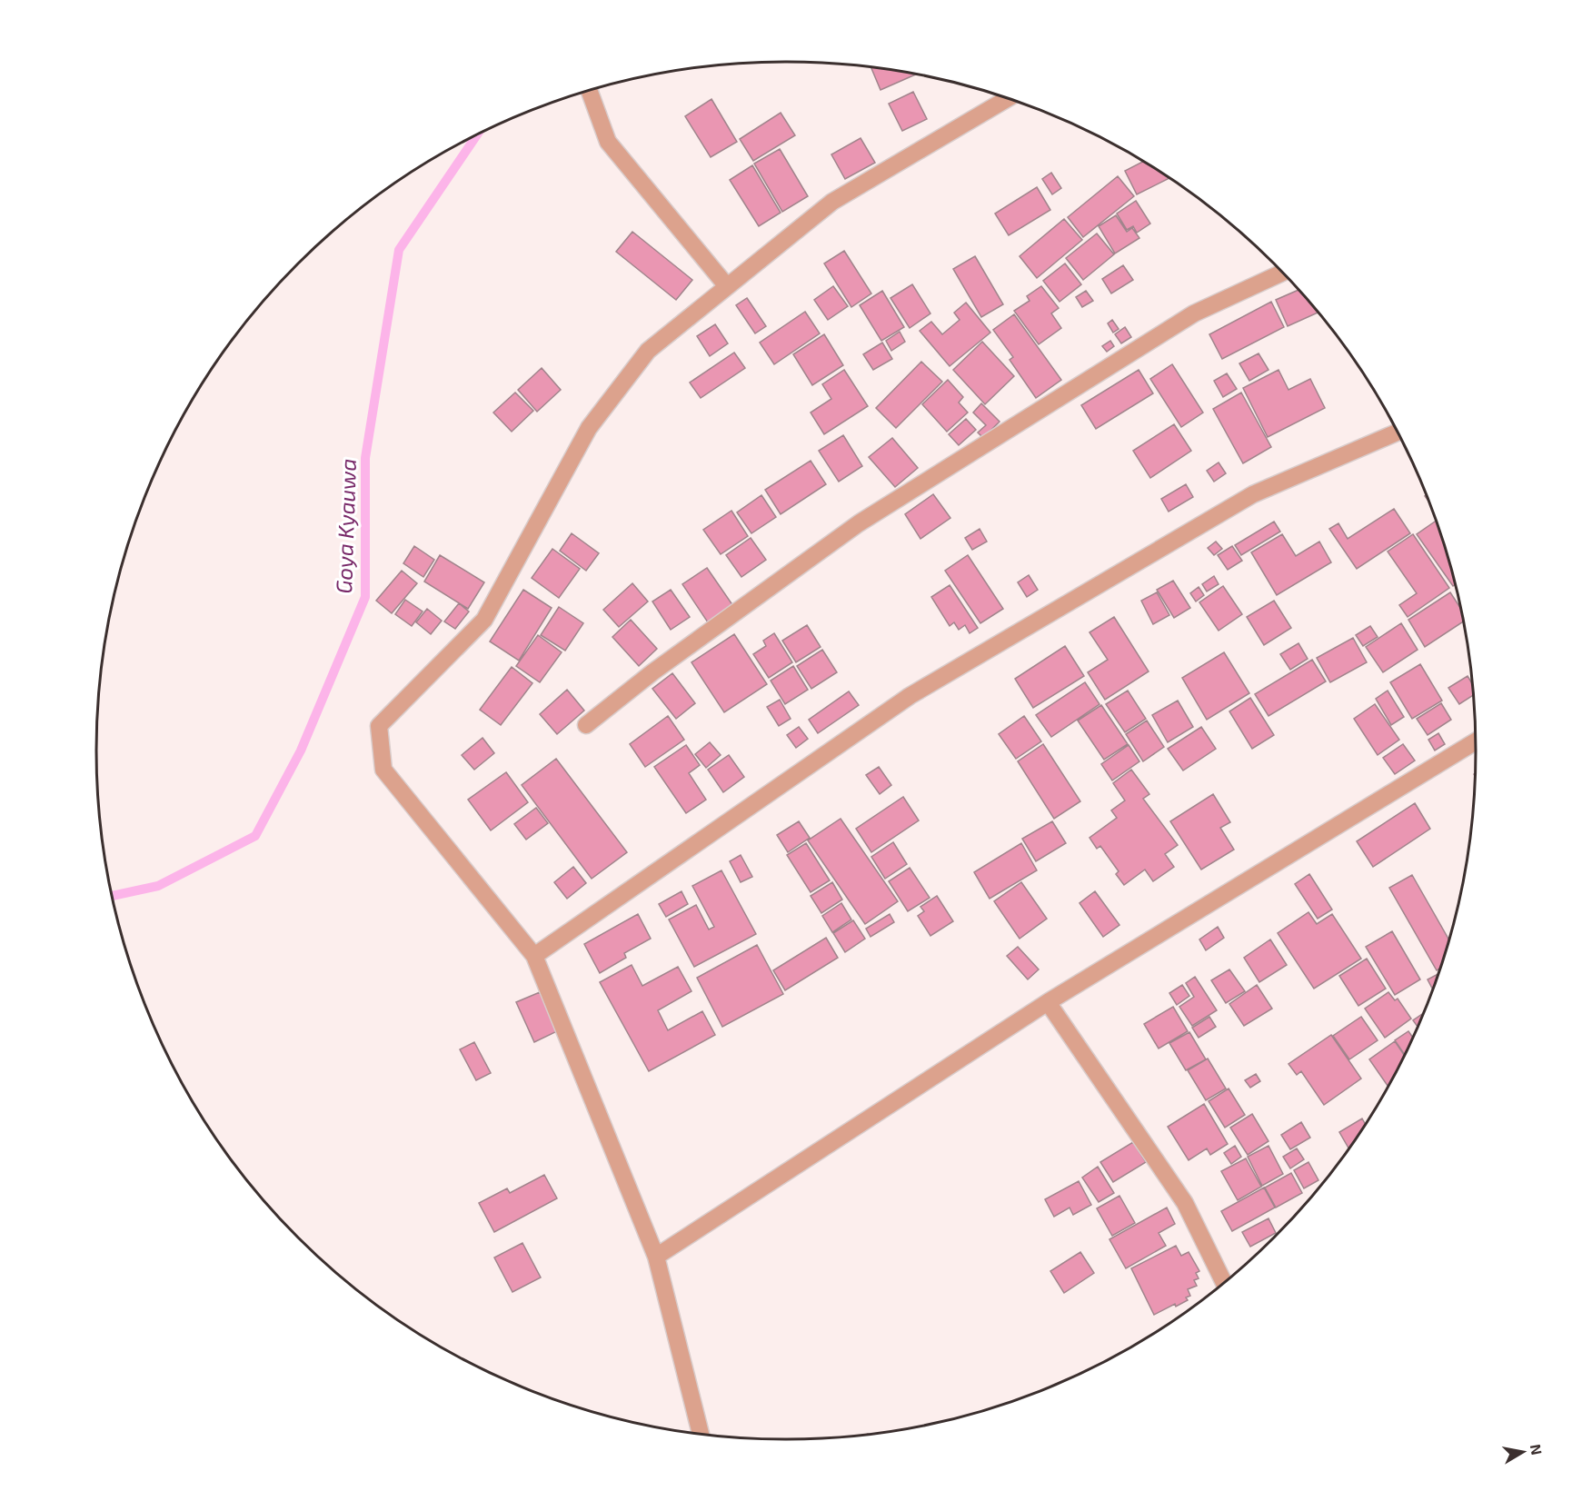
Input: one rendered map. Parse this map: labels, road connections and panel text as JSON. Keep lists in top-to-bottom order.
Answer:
{
  "water": ["Goya Kyauwa"],
  "north": "right"
}
